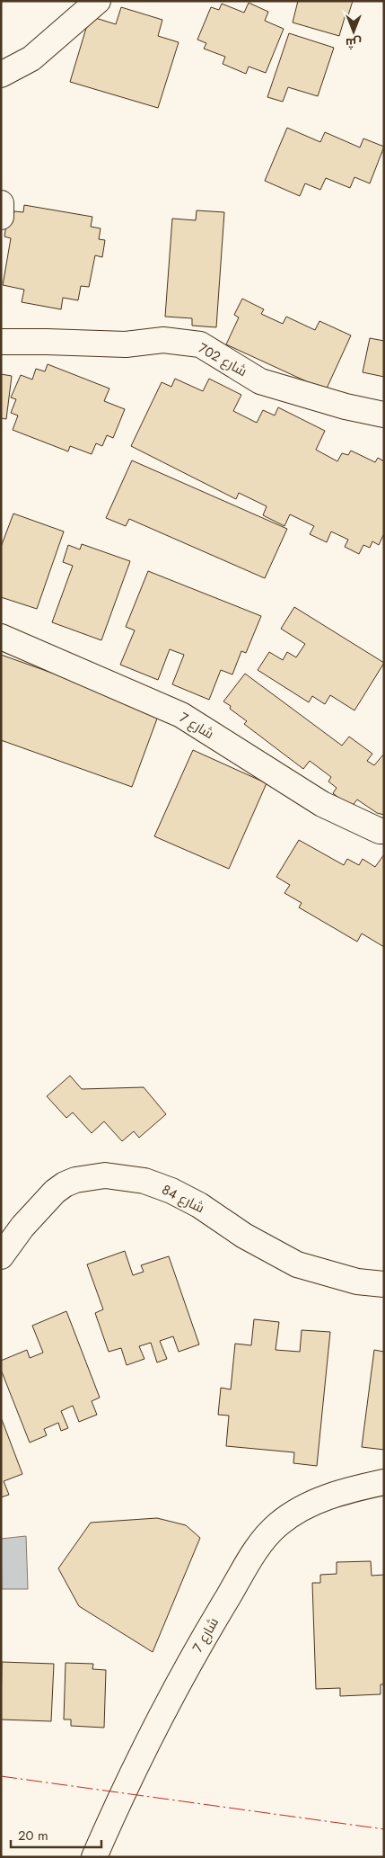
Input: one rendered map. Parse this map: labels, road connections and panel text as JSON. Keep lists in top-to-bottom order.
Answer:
{
  "streets": {
    "street": ["شارع 702", "شارع 7", "شارع 84"]
  },
  "scale_bar": "20 m",
  "north": "bottom"
}
